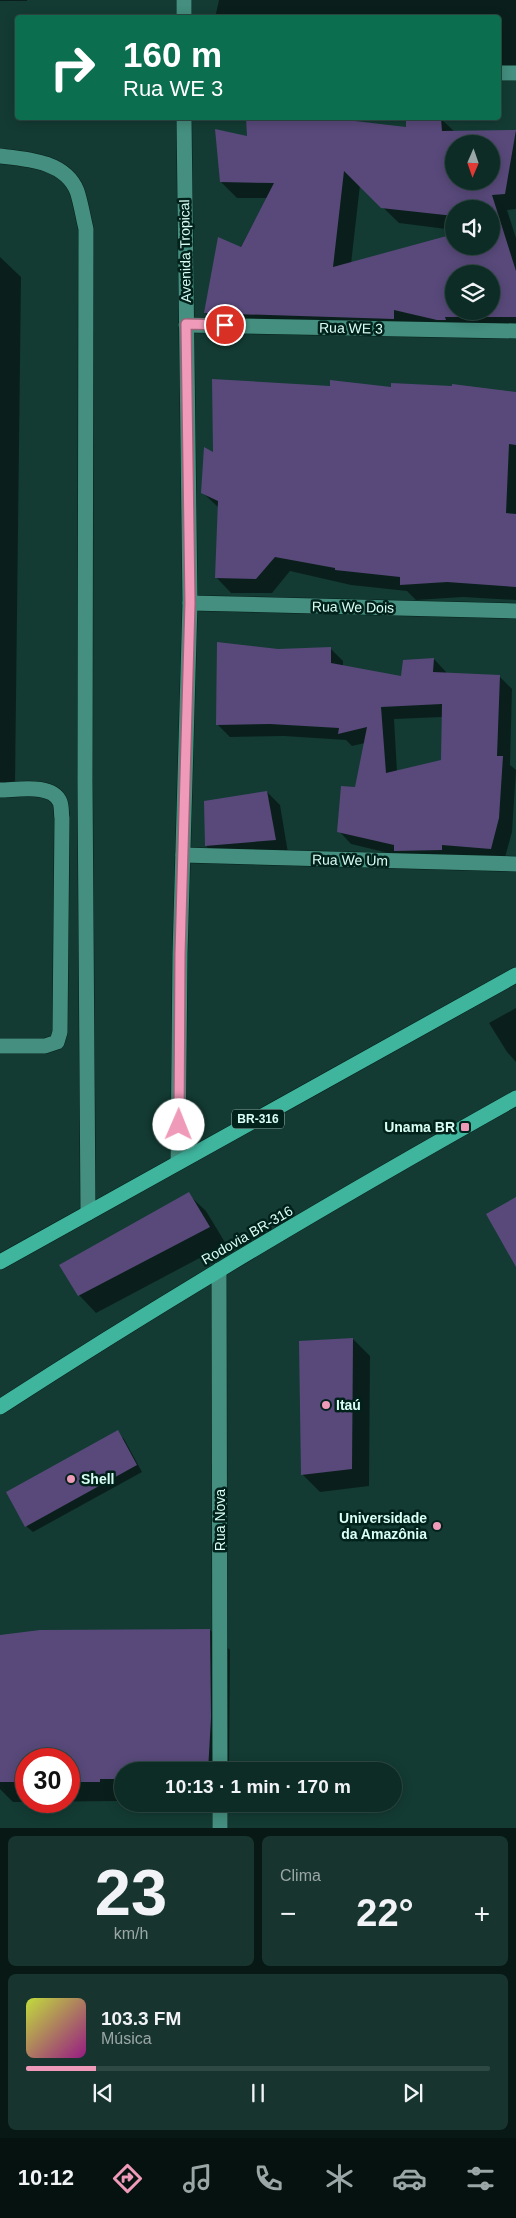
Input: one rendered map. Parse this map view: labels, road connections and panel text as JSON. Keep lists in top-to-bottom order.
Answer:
{
  "streets": {
    "highway": ["BR-316", "Rodovia BR-316"],
    "street": [
      "Avenida Tropical",
      "Rua WE 3",
      "Rua We Dois",
      "Rua We Um",
      "Rua Nova"
    ]
  },
  "crossings": [
    ["Avenida Tropical", "Rua WE 3"],
    ["Avenida Tropical", "Rua We Dois"],
    ["Avenida Tropical", "Rua We Um"],
    ["Avenida Tropical", "BR-316"],
    ["Rodovia BR-316", "Rua Nova"]
  ],
  "places": {
    "transit": ["Unama BR"],
    "other": ["Itaú", "Shell", "Universidade da Amazônia"]
  },
  "north": "bottom",
  "page": {
    "turn": ["160 m", "Rua WE 3"],
    "limit": "30",
    "trip": "10:13 · 1 min · 170 m",
    "tile": [
      ["23", "km/h"],
      "Clima"
    ],
    "heat": ["−", "22°", "+"],
    "song": ["103.3 FM", "Música"],
    "tabs": "10:12"
  }
}
